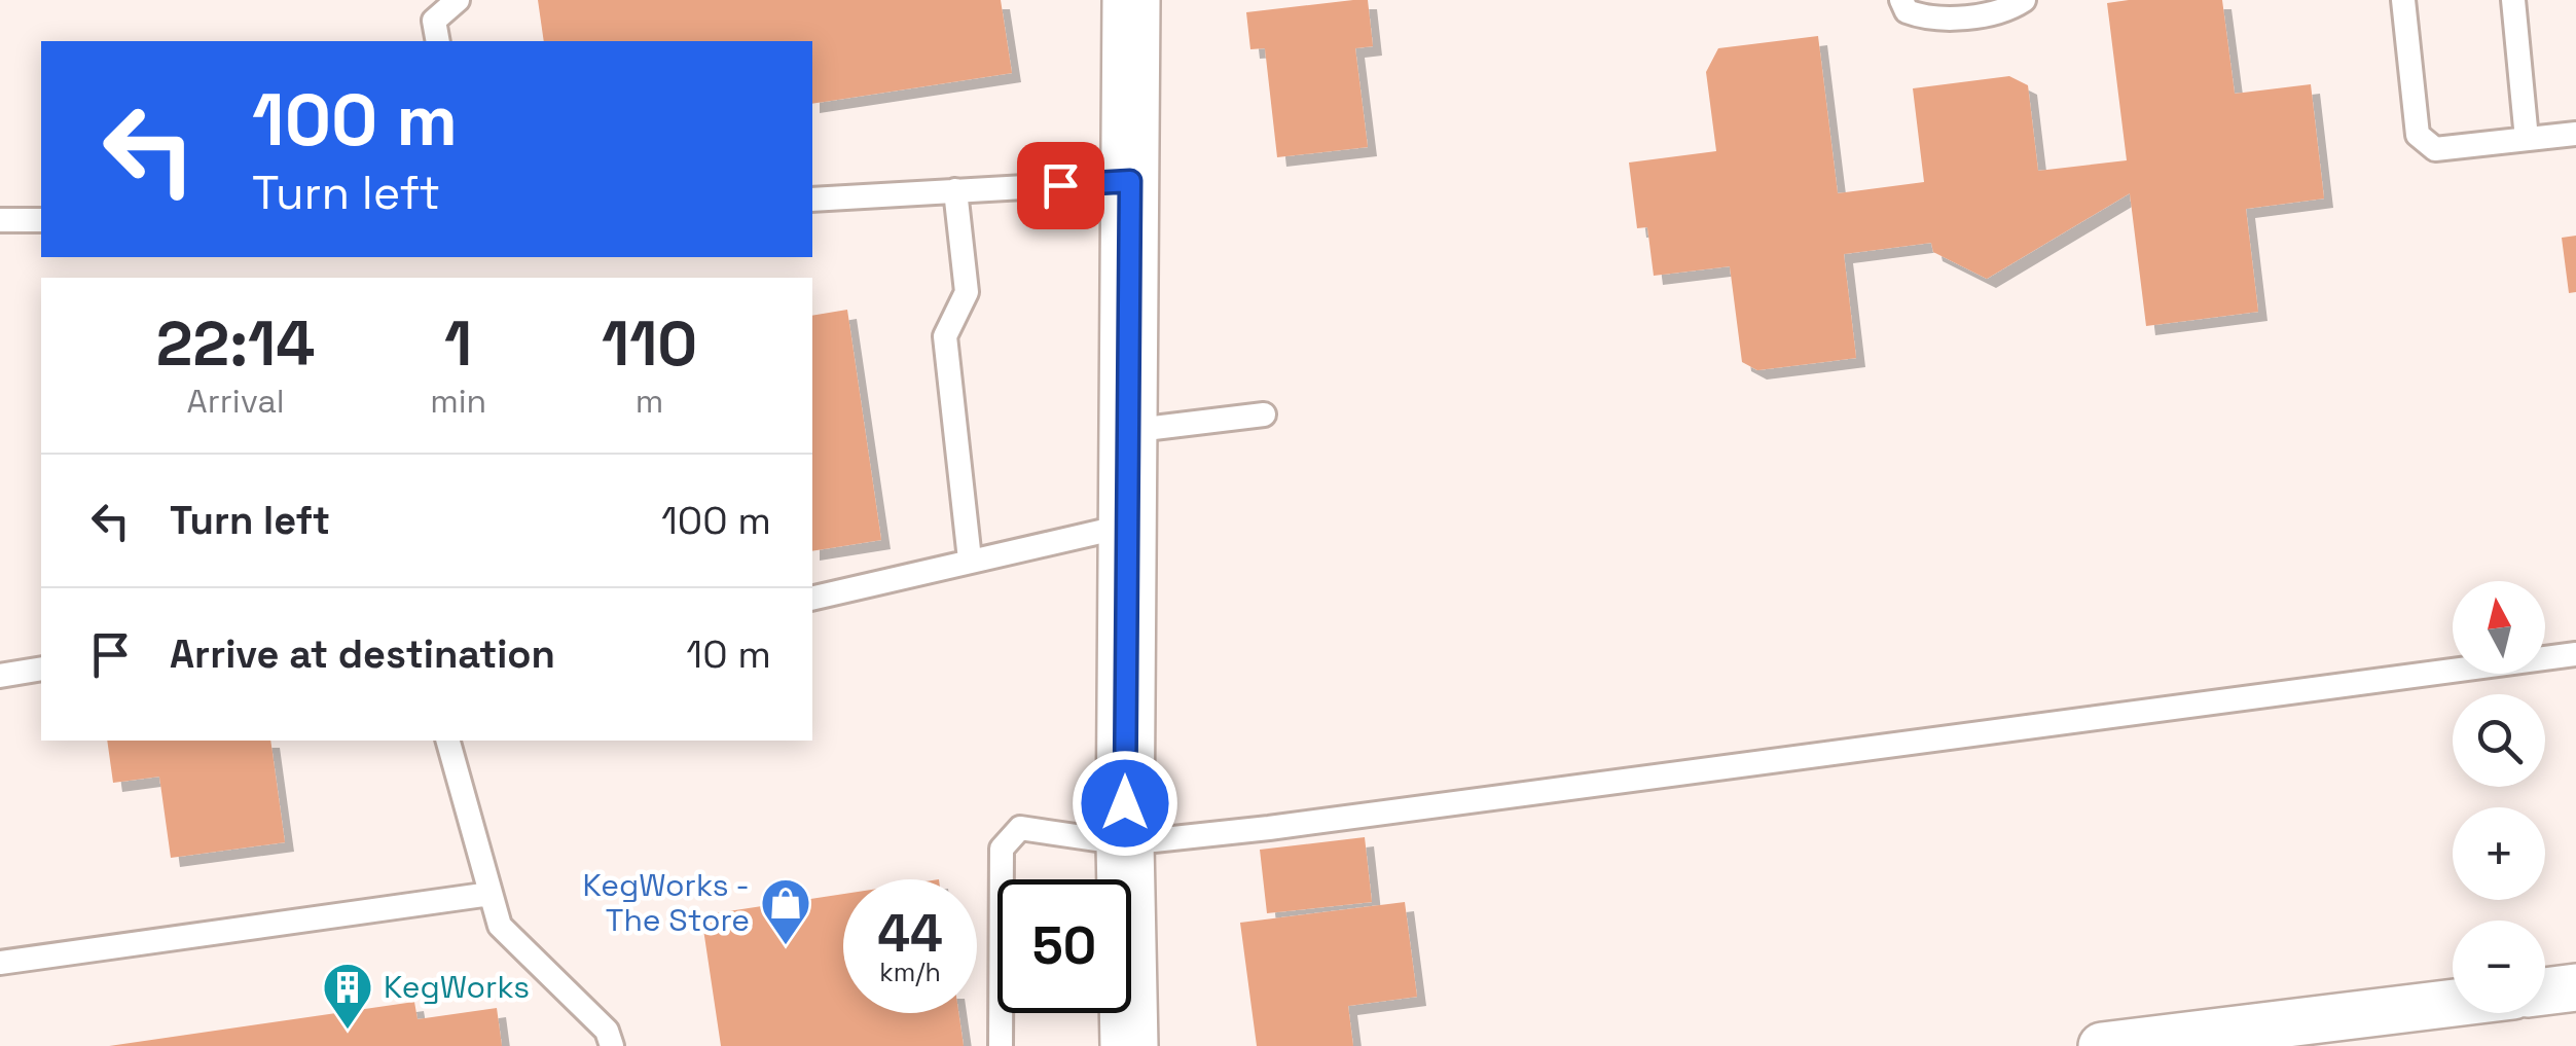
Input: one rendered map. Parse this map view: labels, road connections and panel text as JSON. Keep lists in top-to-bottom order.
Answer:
{
  "places": {
    "shop": ["KegWorks - The Store"],
    "building": ["KegWorks"]
  },
  "north": "top",
  "page": {
    "turn": ["100 m", "Turn left"],
    "eta": [
      "22:14",
      "Arrival",
      "1",
      "min",
      "110",
      "m"
    ],
    "list": [
      {
        "name": "Turn left",
        "value": "100 m"
      },
      {
        "name": "Arrive at destination",
        "value": "10 m"
      }
    ],
    "map_buttons": ["+", "−"],
    "speed": "44 km/h",
    "limit": "50"
  }
}
